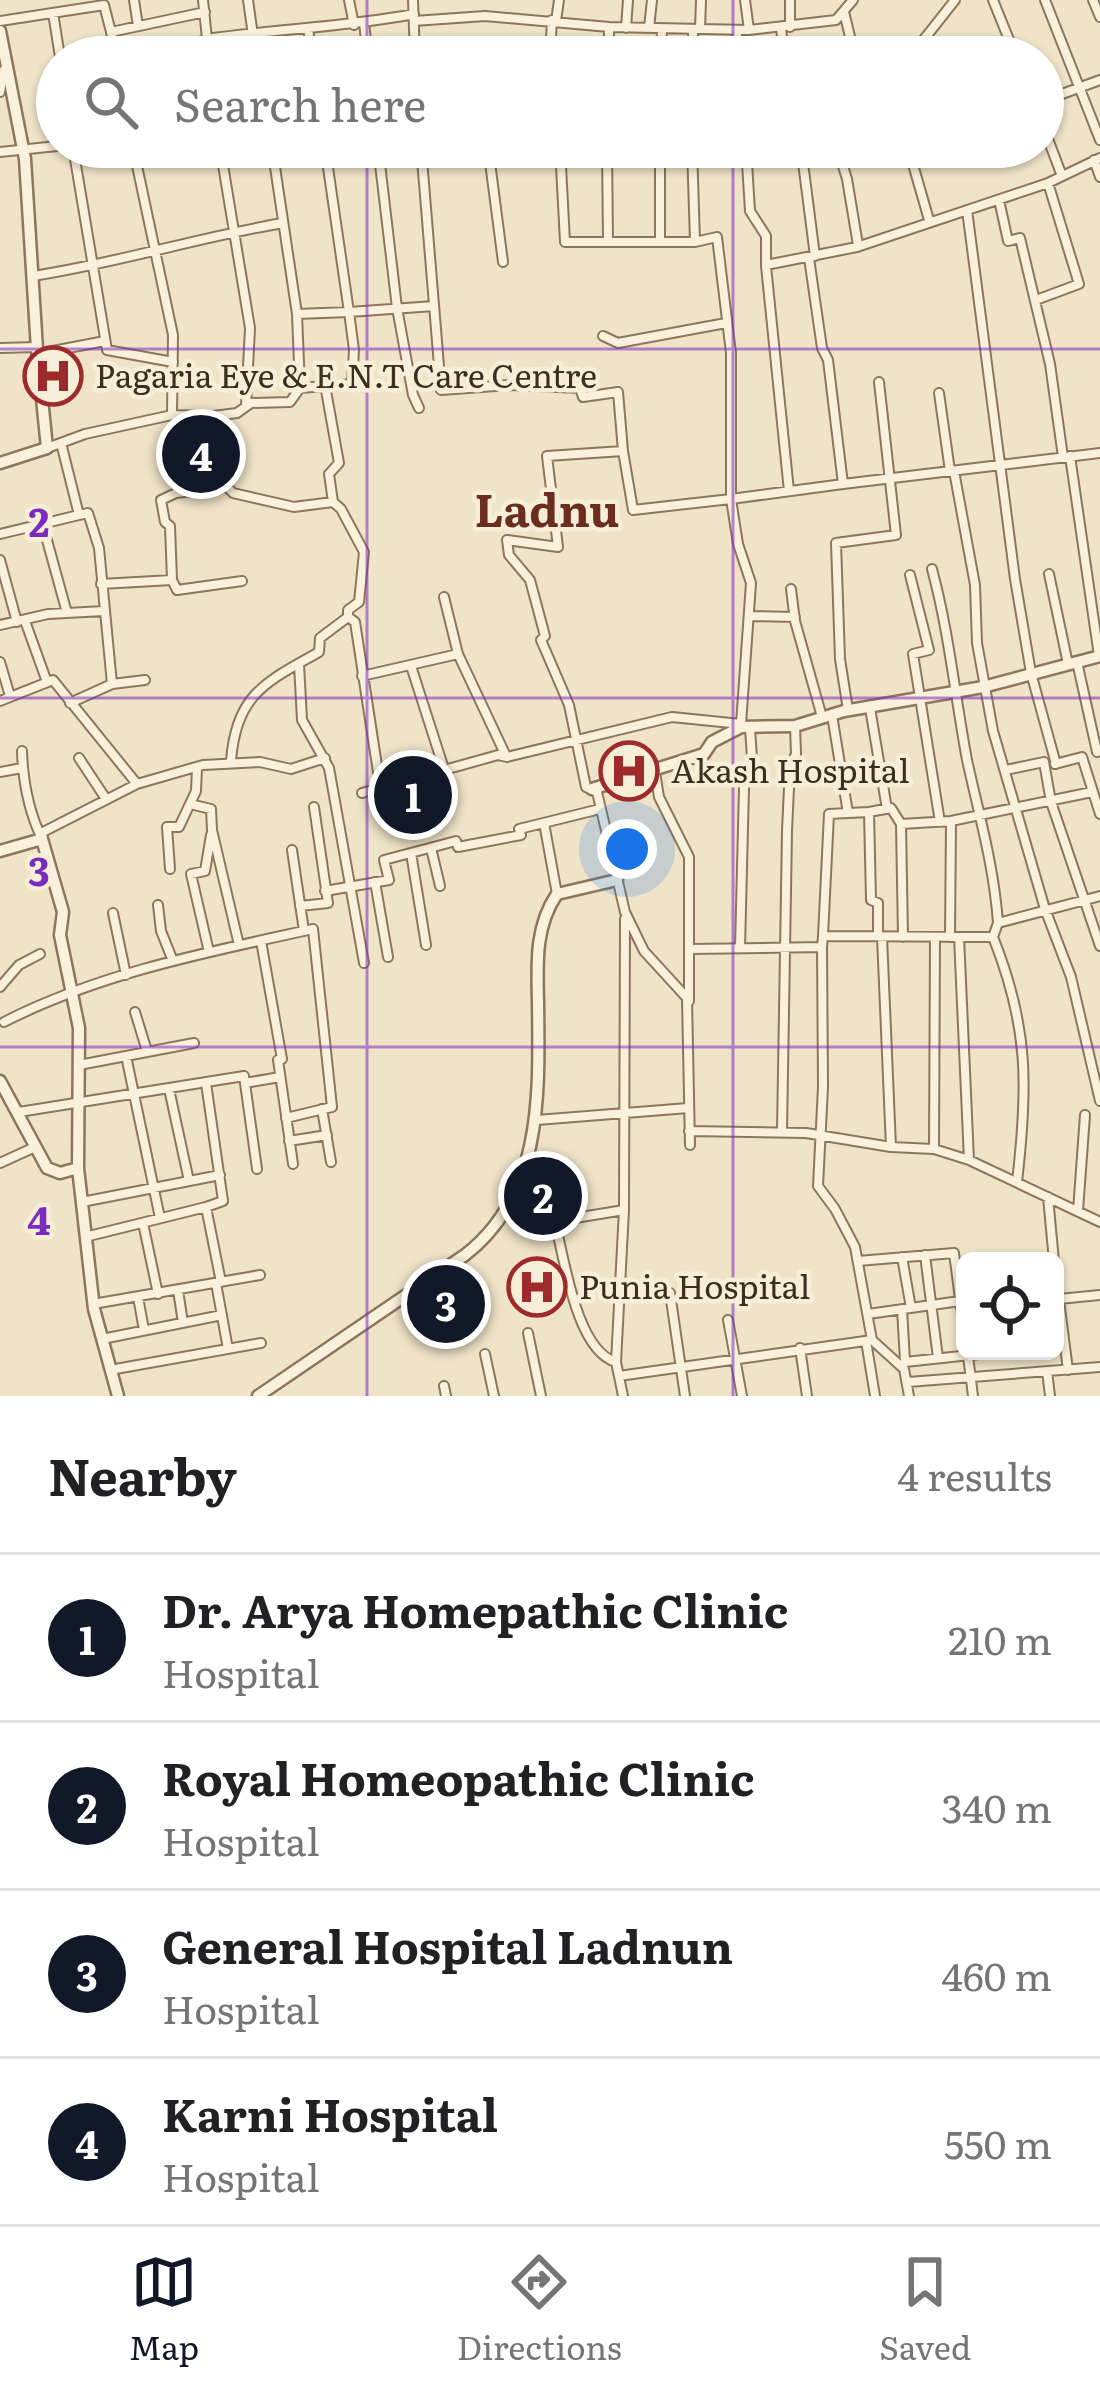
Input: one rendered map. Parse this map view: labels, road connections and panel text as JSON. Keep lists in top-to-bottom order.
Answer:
{
  "districts": ["Ladnu"],
  "places": {
    "hospital": ["Pagaria Eye & E.N.T Care Centre", "Akash Hospital", "Punia Hospital"]
  },
  "page": {
    "search": "Search here",
    "pins": [
      "4",
      "1",
      "2",
      "3"
    ],
    "heading": ["Nearby", "4 results"],
    "list": [
      {
        "mark": "1",
        "name": "Dr. Arya Homepathic Clinic",
        "note": "Hospital",
        "value": "210 m"
      },
      {
        "mark": "2",
        "name": "Royal Homeopathic Clinic",
        "note": "Hospital",
        "value": "340 m"
      },
      {
        "mark": "3",
        "name": "General Hospital Ladnun",
        "note": "Hospital",
        "value": "460 m"
      },
      {
        "mark": "4",
        "name": "Karni Hospital",
        "note": "Hospital",
        "value": "550 m"
      }
    ],
    "nav": ["Map", "Directions", "Saved"]
  },
  "grid": {
    "rows": ["2", "3", "4"]
  }
}
